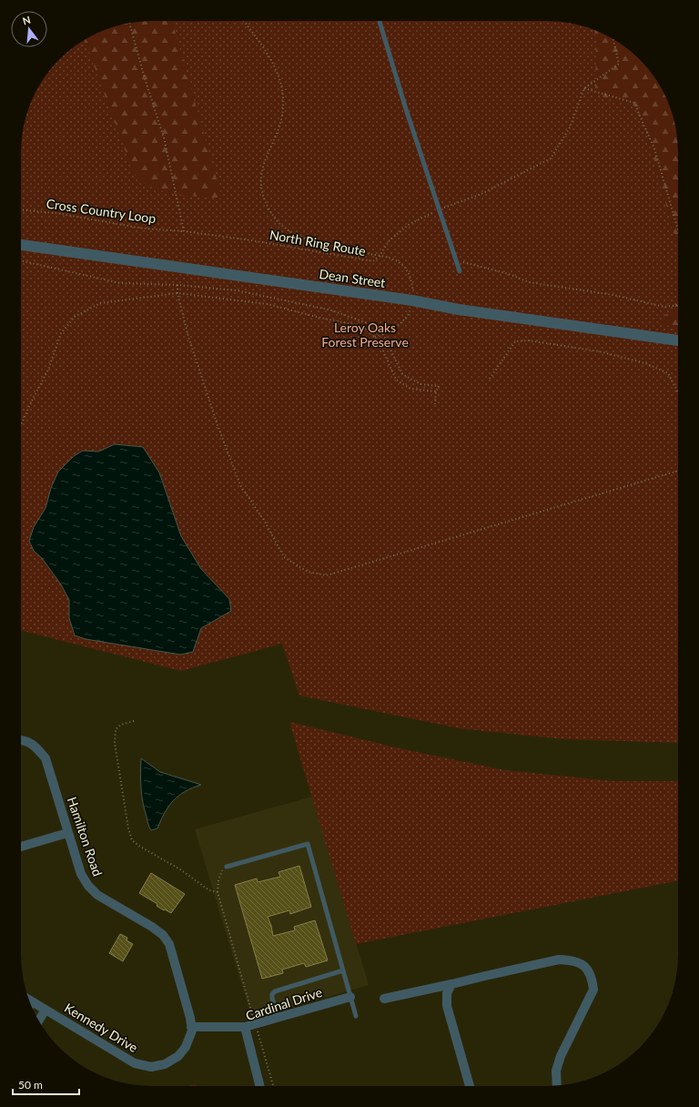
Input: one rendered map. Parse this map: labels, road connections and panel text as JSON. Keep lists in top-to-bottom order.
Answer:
{
  "streets": {
    "street": [
      "Dean Street",
      "Hamilton Road",
      "Cardinal Drive",
      "Kennedy Drive"
    ],
    "path": ["Cross Country Loop", "North Ring Route"]
  },
  "crossings": [
    ["Cross Country Loop", "North Ring Route"],
    ["Hamilton Road", "Kennedy Drive"]
  ],
  "parks": ["Leroy Oaks Forest Preserve"],
  "scale_bar": "50 m",
  "north": "top"
}
